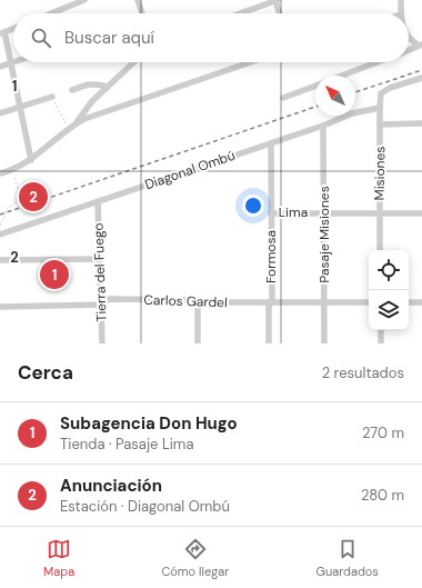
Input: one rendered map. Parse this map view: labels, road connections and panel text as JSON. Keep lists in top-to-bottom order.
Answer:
{
  "streets": {
    "street": [
      "Diagonal Ombú",
      "Misiones",
      "Lima",
      "Pasaje Misiones",
      "Formosa",
      "Tierra del Fuego",
      "Carlos Gardel"
    ]
  },
  "crossings": [
    ["Diagonal Ombú", "Misiones"],
    ["Diagonal Ombú", "Pasaje Misiones"],
    ["Diagonal Ombú", "Formosa"],
    ["Diagonal Ombú", "Tierra del Fuego"],
    ["Misiones", "Lima"],
    ["Lima", "Pasaje Misiones"],
    ["Lima", "Formosa"],
    ["Pasaje Misiones", "Carlos Gardel"],
    ["Formosa", "Carlos Gardel"],
    ["Tierra del Fuego", "Carlos Gardel"]
  ],
  "north": "top left",
  "page": {
    "search": "Buscar aquí",
    "pins": ["2", "1"],
    "heading": ["Cerca", "2 resultados"],
    "list": [
      {
        "mark": "1",
        "name": "Subagencia Don Hugo",
        "note": "Tienda · Pasaje Lima",
        "value": "270 m"
      },
      {
        "mark": "2",
        "name": "Anunciación",
        "note": "Estación · Diagonal Ombú",
        "value": "280 m"
      }
    ],
    "nav": ["Mapa", "Cómo llegar", "Guardados"]
  },
  "grid": {
    "rows": ["1", "2"]
  }
}
